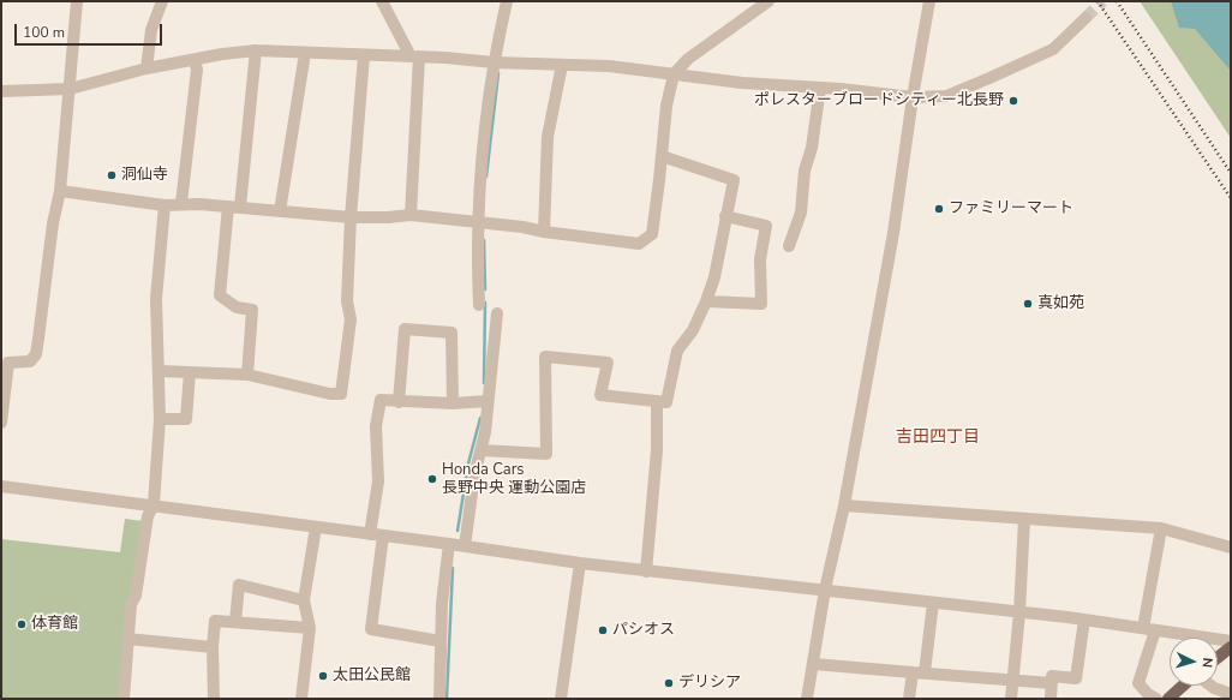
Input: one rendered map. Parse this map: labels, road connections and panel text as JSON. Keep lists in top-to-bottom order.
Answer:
{
  "districts": ["吉田四丁目"],
  "places": [
    "ポレスターブロードシティー北長野",
    "洞仙寺",
    "ファミリーマート",
    "真如苑",
    "Honda Cars 長野中央 運動公園店",
    "体育館",
    "パシオス",
    "太田公民館",
    "デリシア"
  ],
  "scale_bar": "100 m",
  "north": "right"
}
